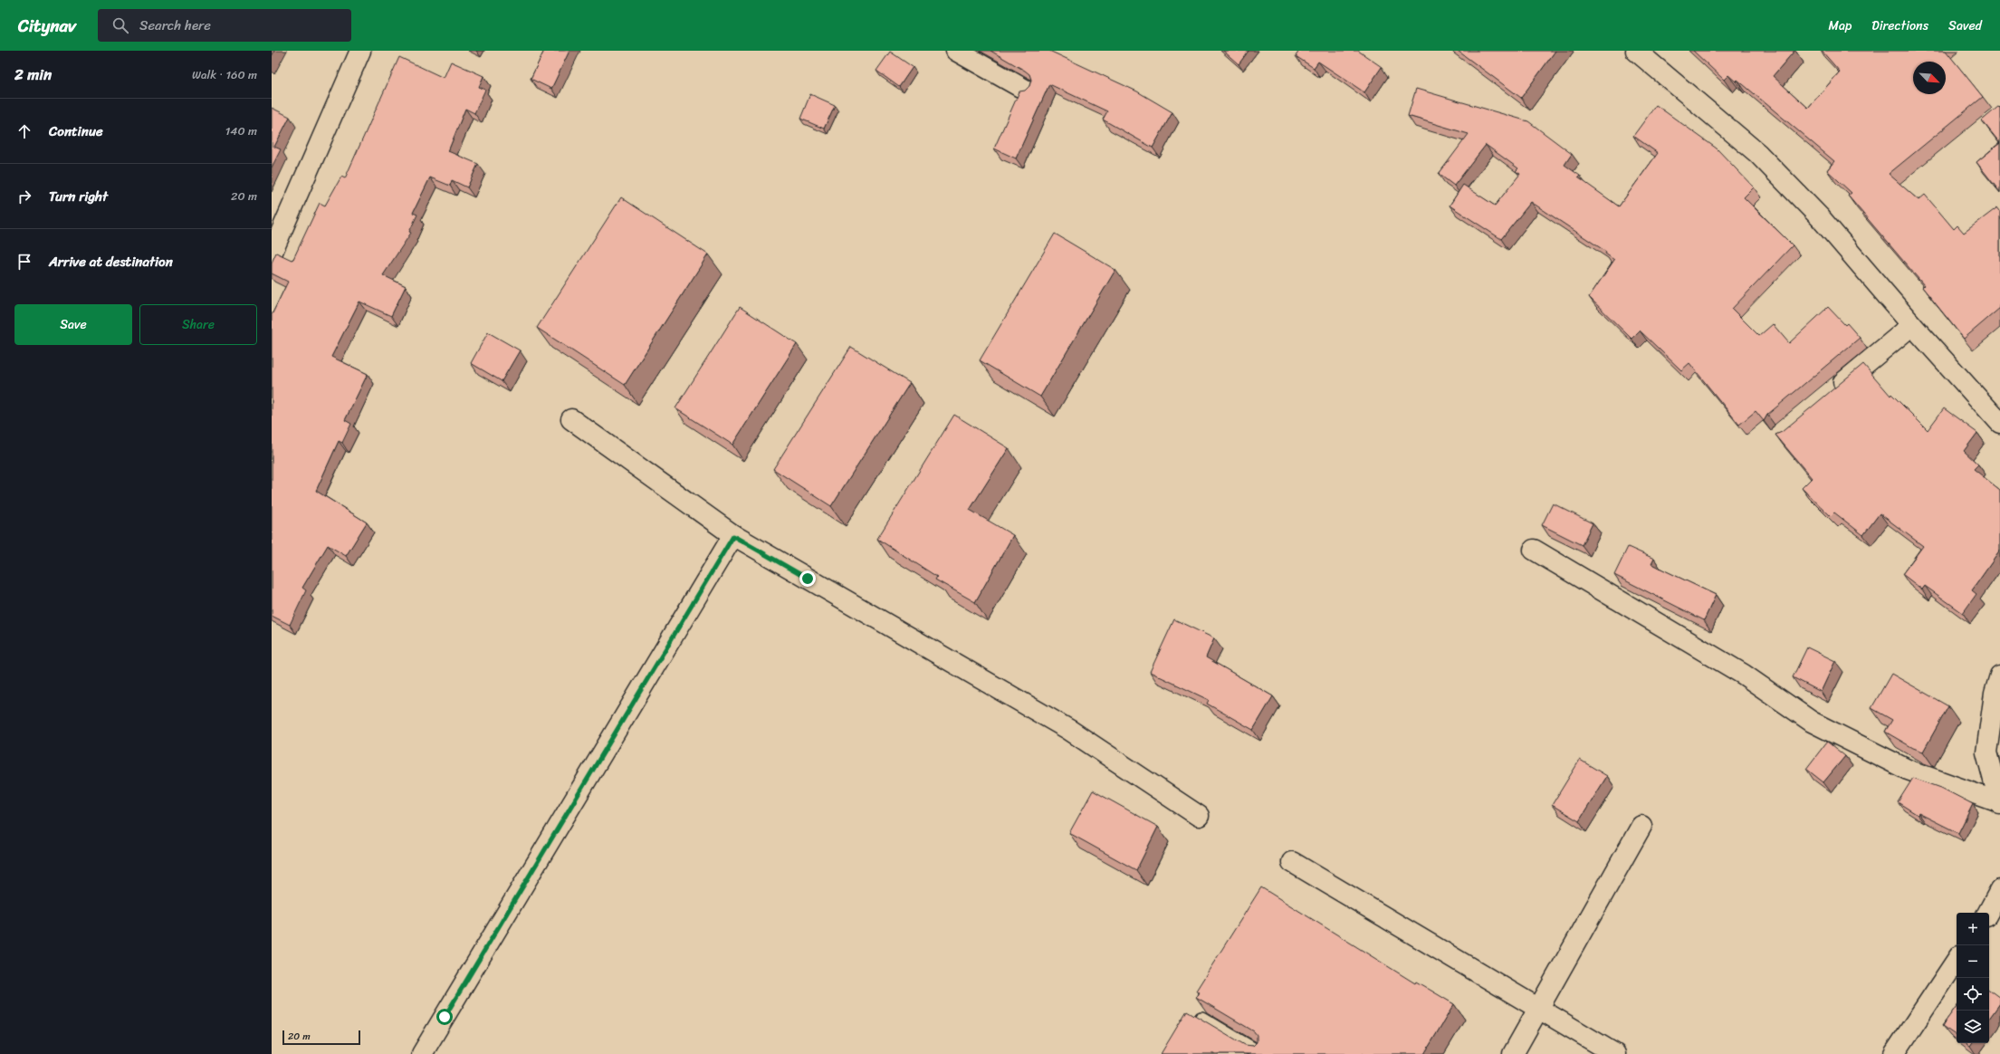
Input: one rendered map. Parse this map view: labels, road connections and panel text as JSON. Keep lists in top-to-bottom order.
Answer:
{
  "scale_bar": "20 m",
  "north": "bottom right",
  "page": {
    "header": "Citynav",
    "search": "Search here",
    "nav": ["Map", "Directions", "Saved"],
    "heading": ["2 min", "Walk · 160 m"],
    "list": [
      ["Continue", "140 m"],
      ["Turn right", "20 m"],
      "Arrive at destination"
    ],
    "buttons": ["Save", "Share"],
    "map_buttons": ["+", "−"],
    "scale": "20 m"
  }
}
